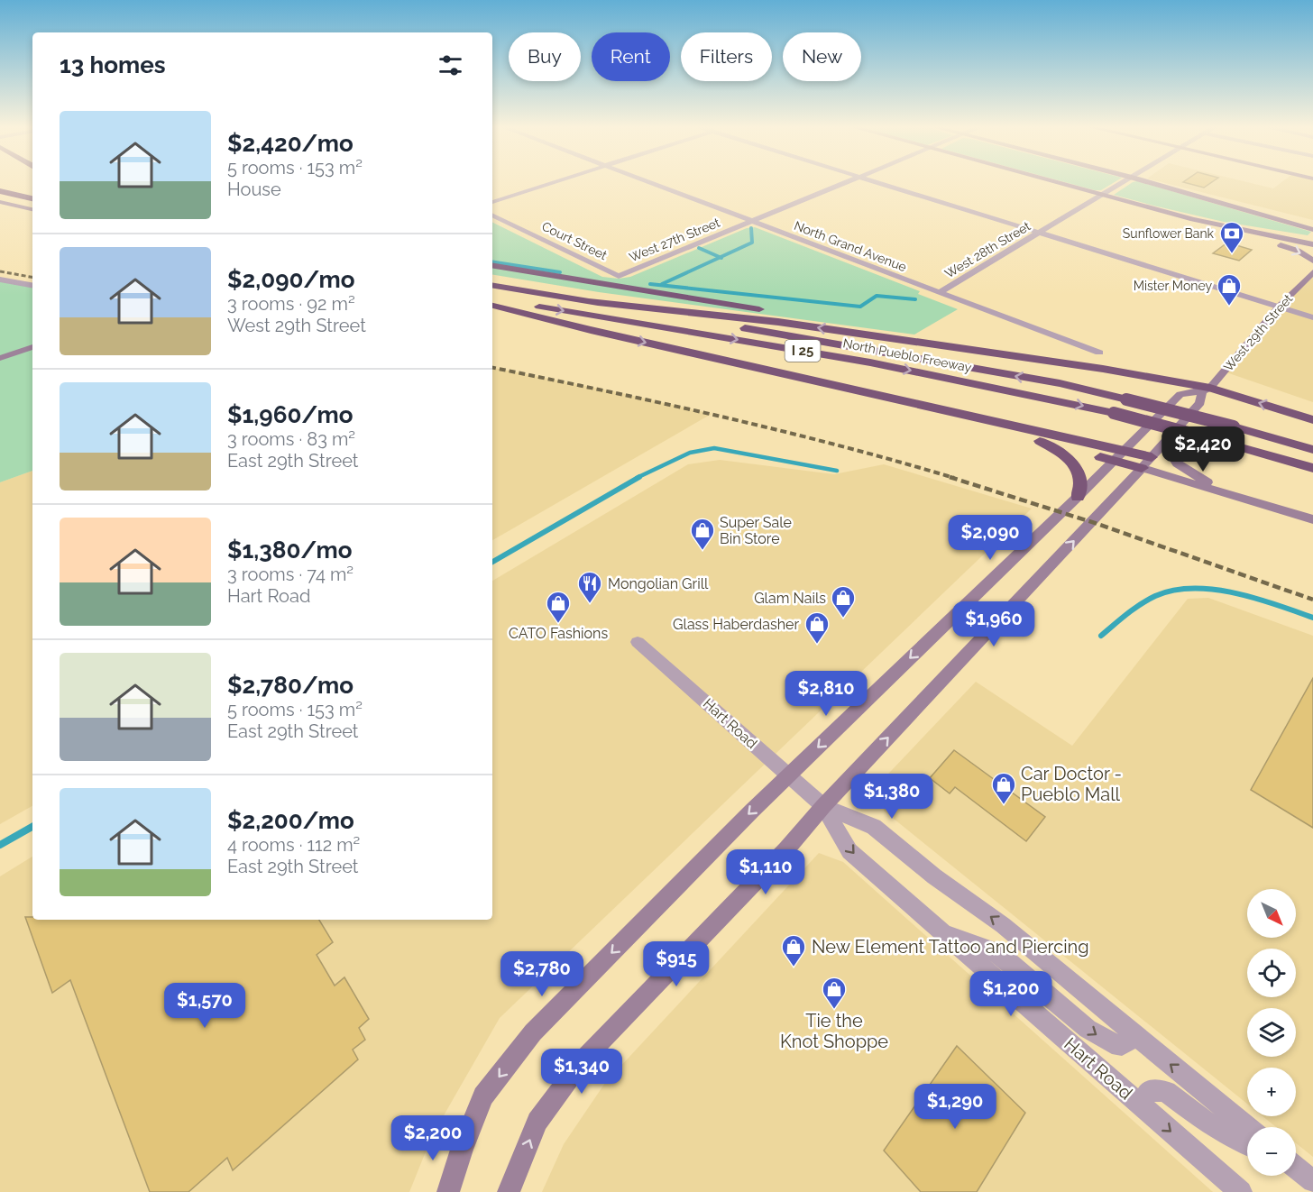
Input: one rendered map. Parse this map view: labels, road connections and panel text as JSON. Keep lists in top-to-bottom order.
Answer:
{
  "streets": {
    "highway": ["I 25", "North Pueblo Freeway"],
    "main road": ["West 29th Street"],
    "street": [
      "West 27th Street",
      "Court Street",
      "North Grand Avenue",
      "West 28th Street",
      "Hart Road"
    ]
  },
  "crossings": [
    ["West 27th Street", "Court Street"],
    ["West 27th Street", "North Grand Avenue"],
    ["North Grand Avenue", "West 28th Street"],
    ["West 29th Street", "Hart Road"]
  ],
  "places": {
    "bank": ["Sunflower Bank"],
    "shop": [
      "Mister Money",
      "Super Sale Bin Store",
      "Glam Nails",
      "CATO Fashions",
      "Glass Haberdasher",
      "Car Doctor - Pueblo Mall",
      "New Element Tattoo and Piercing",
      "Tie the Knot Shoppe"
    ],
    "restaurant": ["Mongolian Grill"]
  },
  "north": "bottom right",
  "page": {
    "chip": [
      "Buy",
      "Rent",
      "Filters",
      "New"
    ],
    "heading": "13 homes",
    "list": [
      {
        "name": "$2,420/mo",
        "note": "5 rooms · 153 m² · House"
      },
      {
        "name": "$2,090/mo",
        "note": "3 rooms · 92 m² · West 29th Street"
      },
      {
        "name": "$1,960/mo",
        "note": "3 rooms · 83 m² · East 29th Street"
      },
      {
        "name": "$1,380/mo",
        "note": "3 rooms · 74 m² · Hart Road"
      },
      {
        "name": "$2,780/mo",
        "note": "5 rooms · 153 m² · East 29th Street"
      },
      {
        "name": "$2,200/mo",
        "note": "4 rooms · 112 m² · East 29th Street"
      }
    ],
    "price": [
      "$2,420",
      "$2,090",
      "$1,960",
      "$2,810",
      "$1,380",
      "$1,110",
      "$915",
      "$2,780",
      "$1,200",
      "$1,570",
      "$1,340",
      "$1,290",
      "$2,200"
    ],
    "map_buttons": ["+", "−"]
  }
}
